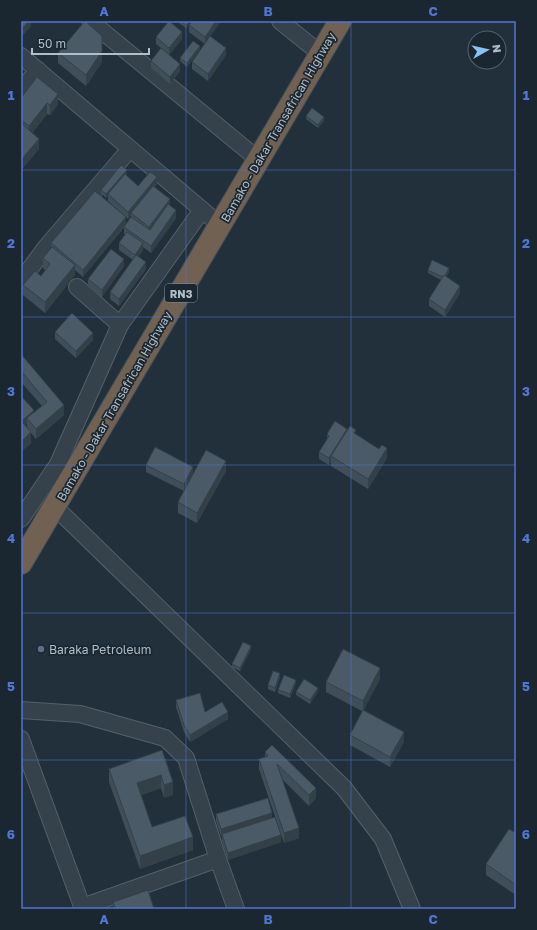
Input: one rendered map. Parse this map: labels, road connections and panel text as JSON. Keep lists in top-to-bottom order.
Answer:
{
  "streets": {
    "highway": ["Bamako - Dakar Transafrican Highway", "RN3"]
  },
  "places": ["Baraka Petroleum"],
  "scale_bar": "50 m",
  "north": "right",
  "grid": {
    "columns": ["A", "B", "C"],
    "rows": [
      "1",
      "2",
      "3",
      "4",
      "5",
      "6"
    ]
  }
}
